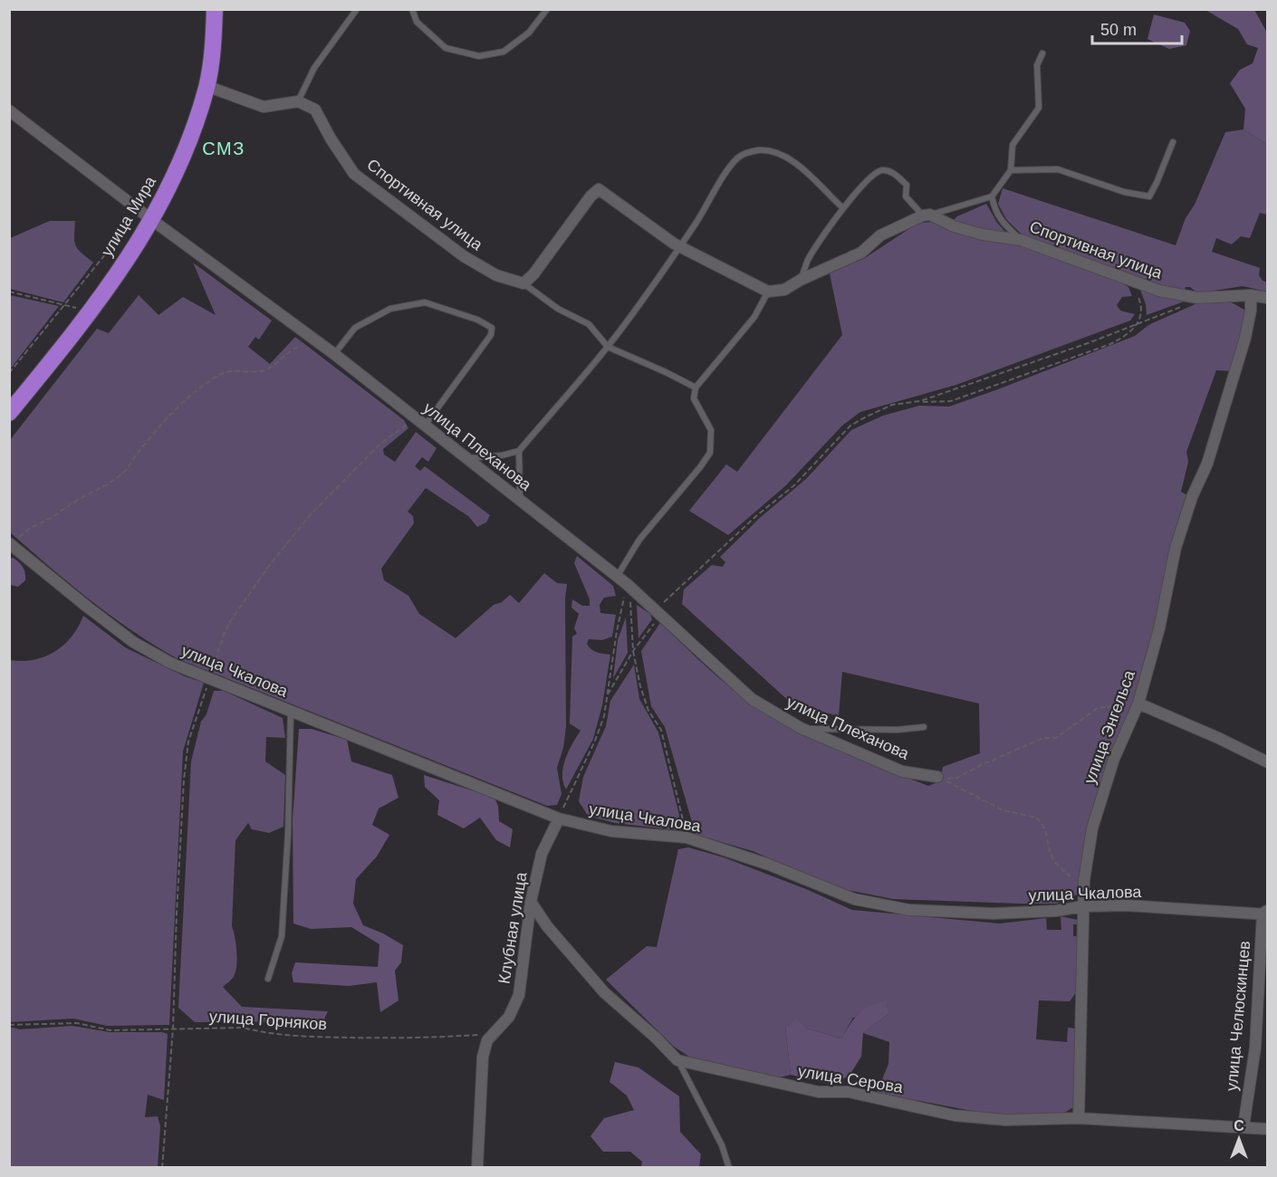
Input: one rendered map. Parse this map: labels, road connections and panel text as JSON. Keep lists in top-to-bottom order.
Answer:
{
  "streets": {
    "highway": ["улица Мира"],
    "street": [
      "Спортивная улица",
      "улица Плеханова",
      "улица Чкалова",
      "улица Энгельса",
      "Клубная улица",
      "улица Челюскинцев",
      "улица Серова"
    ],
    "path": ["улица Горняков"]
  },
  "crossings": [
    ["Спортивная улица", "улица Энгельса"],
    ["улица Мира", "улица Плеханова"],
    ["улица Чкалова", "улица Энгельса"],
    ["улица Чкалова", "Клубная улица"],
    ["улица Чкалова", "улица Челюскинцев"],
    ["улица Энгельса", "улица Серова"],
    ["Клубная улица", "улица Горняков"],
    ["улица Челюскинцев", "улица Серова"]
  ],
  "districts": ["СМЗ"],
  "scale_bar": "50 m",
  "north": "top"
}
